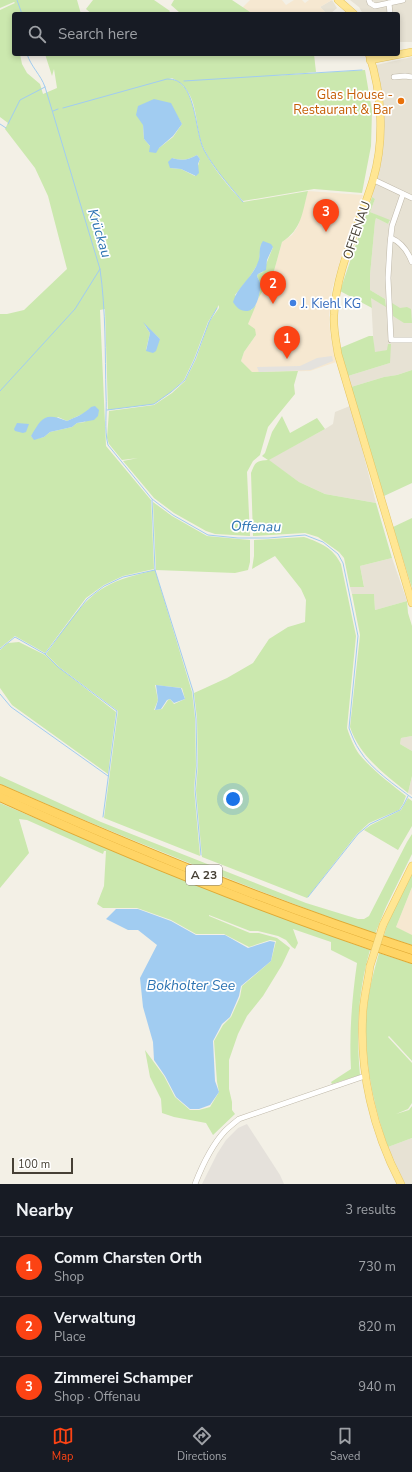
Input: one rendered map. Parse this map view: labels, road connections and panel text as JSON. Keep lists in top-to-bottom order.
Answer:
{
  "streets": {
    "highway": ["A 23"],
    "main road": ["OFFENAU"]
  },
  "water": ["Krückau", "Offenau", "Bokholter See"],
  "places": ["Glas House - Restaurant & Bar", "J. Kiehl KG"],
  "scale_bar": "100 m",
  "page": {
    "search": "Search here",
    "pins": ["3", "2", "1"],
    "scale": "100 m",
    "heading": ["Nearby", "3 results"],
    "list": [
      {
        "mark": "1",
        "name": "Comm Charsten Orth",
        "note": "Shop",
        "value": "730 m"
      },
      {
        "mark": "2",
        "name": "Verwaltung",
        "note": "Place",
        "value": "820 m"
      },
      {
        "mark": "3",
        "name": "Zimmerei Schamper",
        "note": "Shop · Offenau",
        "value": "940 m"
      }
    ],
    "nav": ["Map", "Directions", "Saved"]
  }
}
